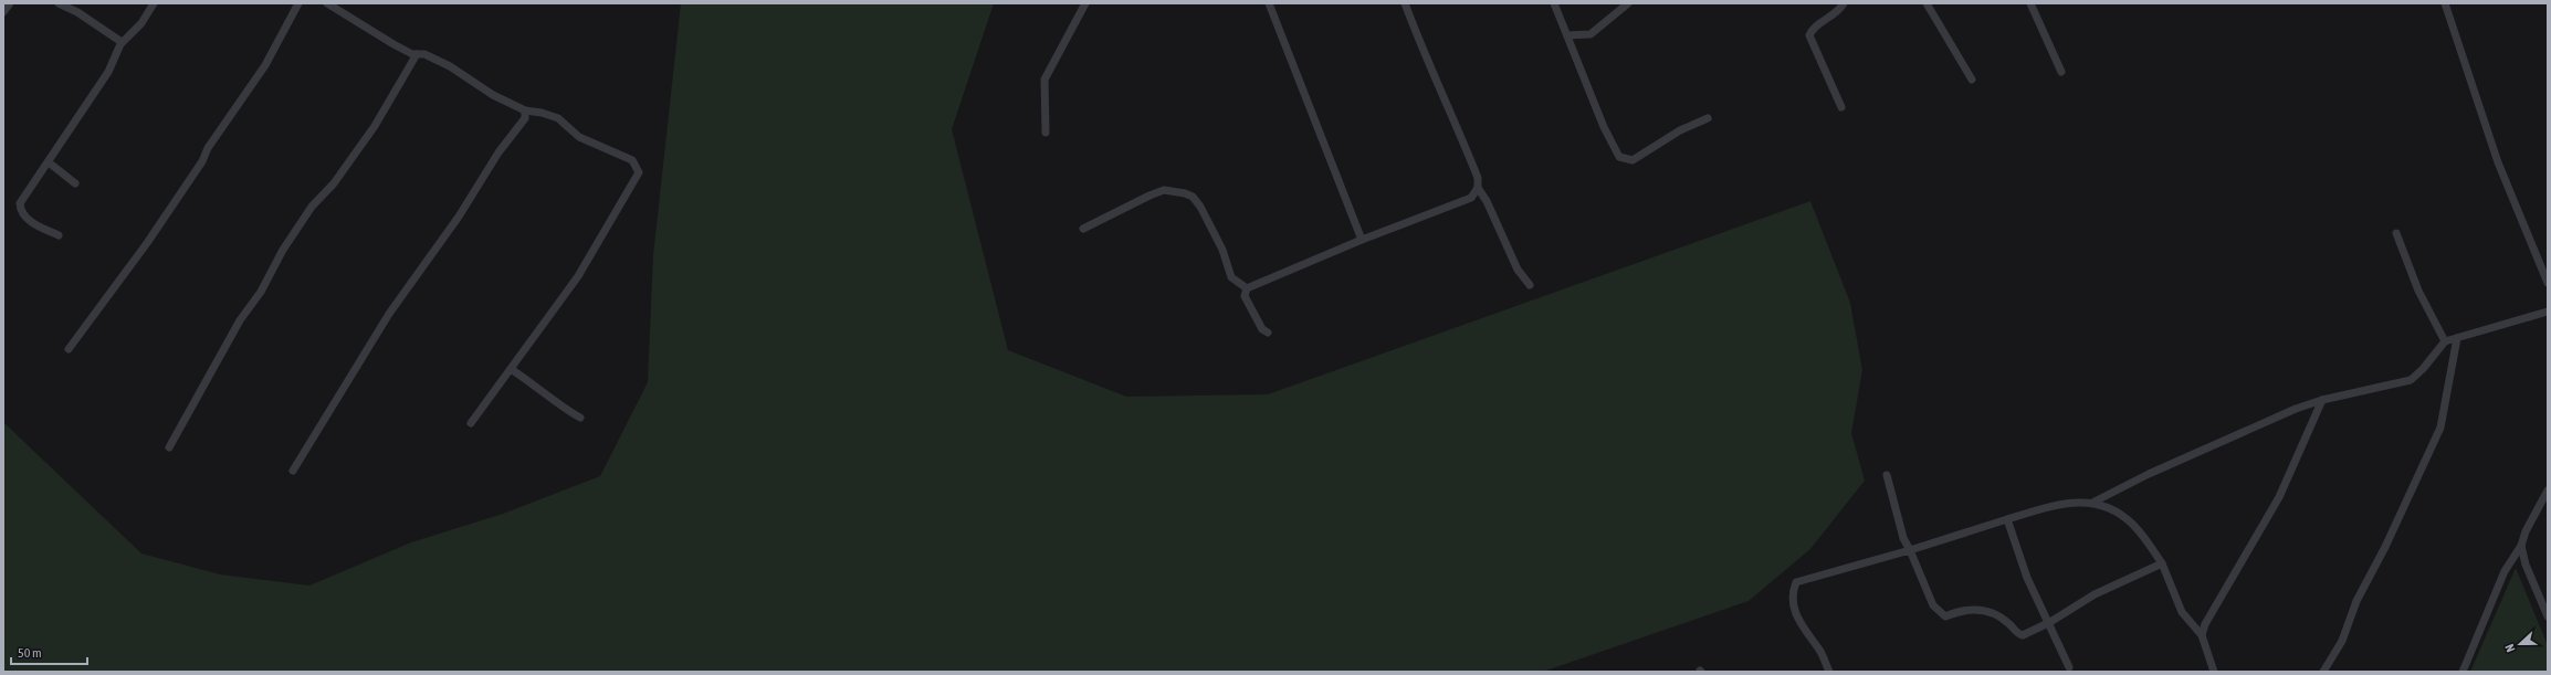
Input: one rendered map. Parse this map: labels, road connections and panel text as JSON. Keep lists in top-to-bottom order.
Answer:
{
  "scale_bar": "50 m",
  "north": "left"
}
